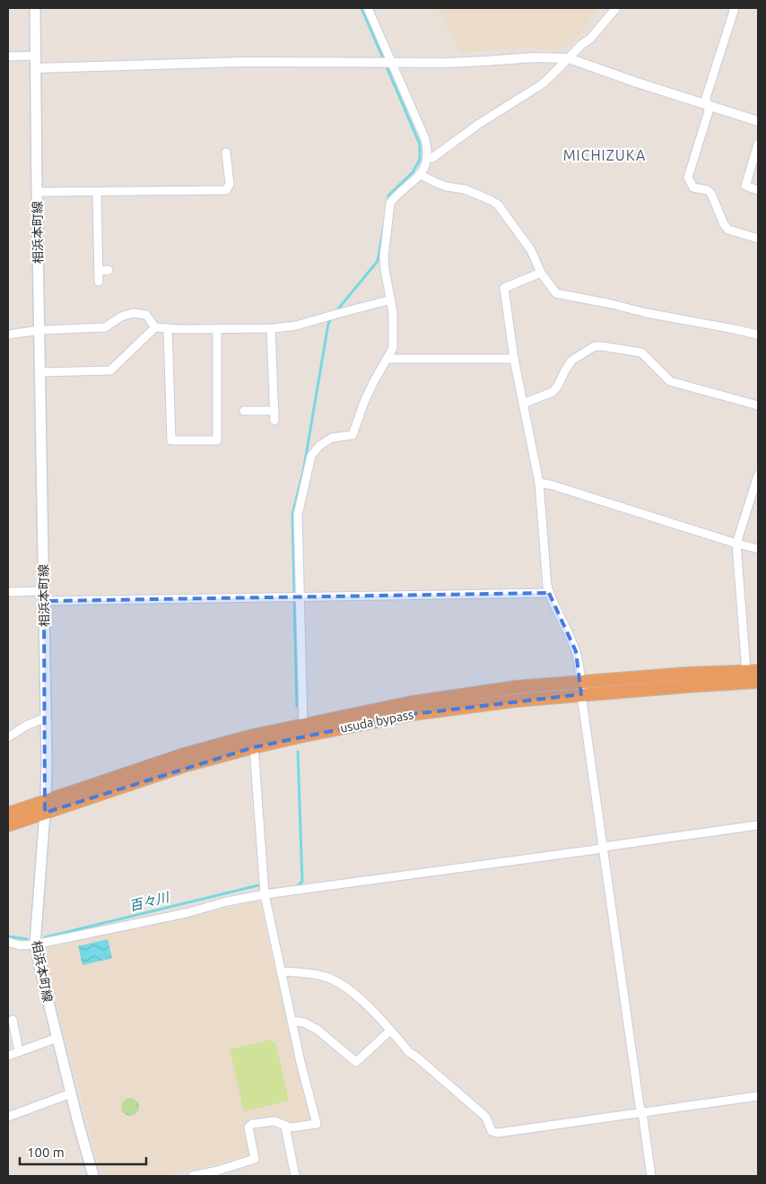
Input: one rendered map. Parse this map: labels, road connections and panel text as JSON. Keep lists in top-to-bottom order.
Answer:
{
  "streets": {
    "highway": ["usuda bypass"],
    "main road": ["相浜本町線"]
  },
  "crossings": [
    ["相浜本町線", "usuda bypass"]
  ],
  "districts": ["MICHIZUKA"],
  "water": ["百々川"],
  "scale_bar": "100 m"
}
